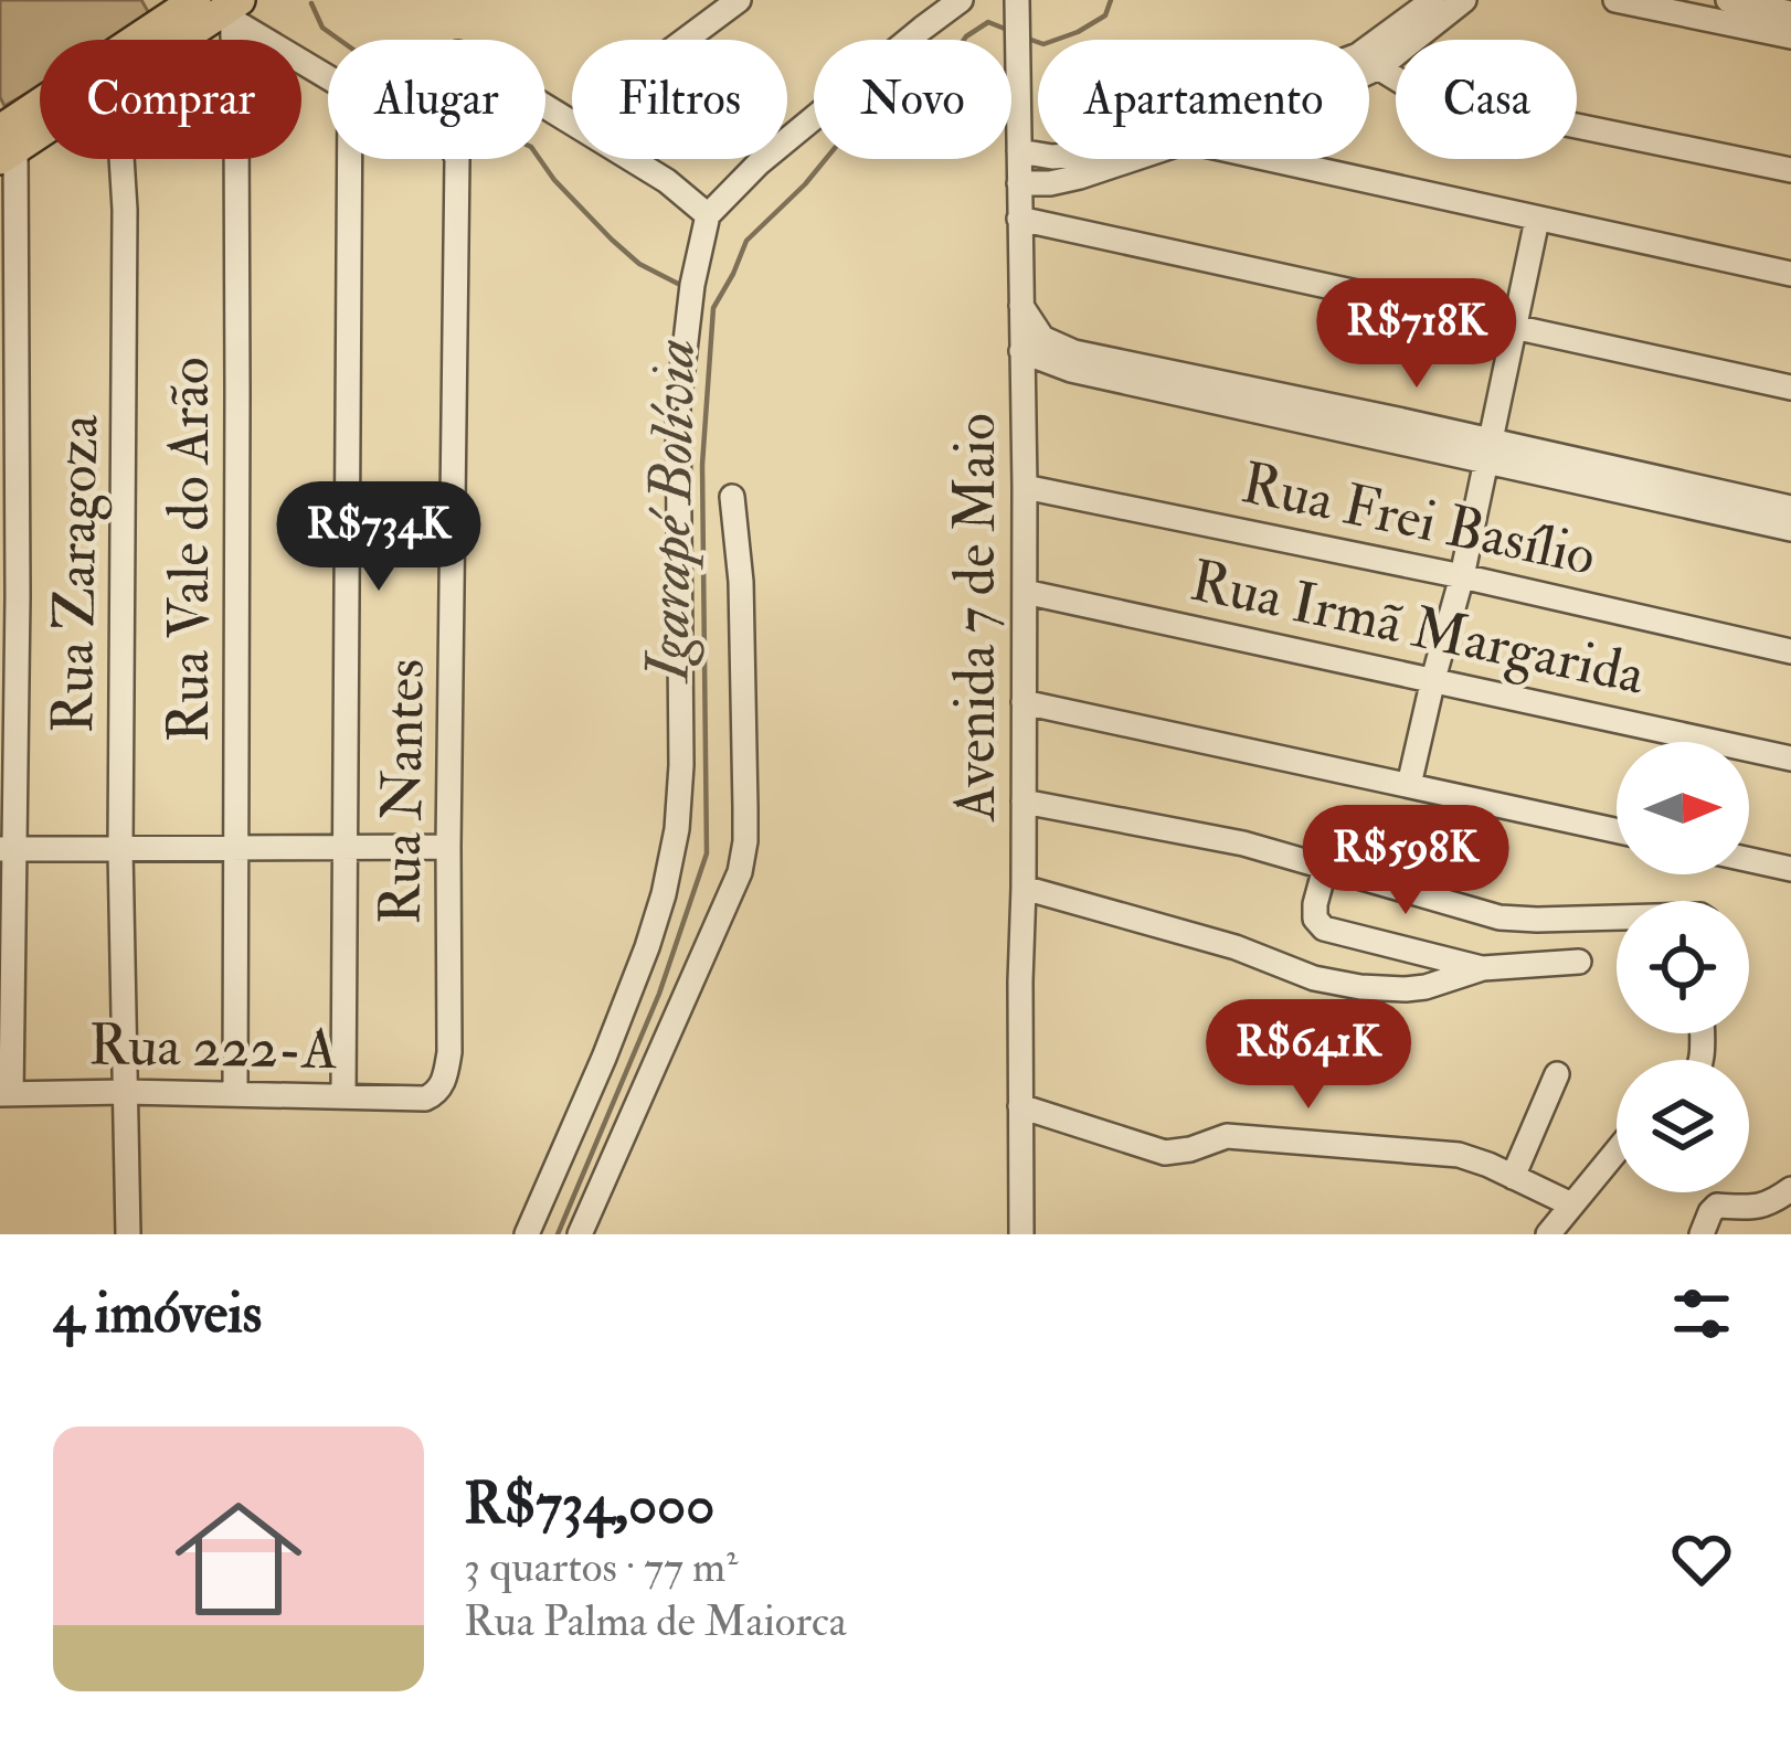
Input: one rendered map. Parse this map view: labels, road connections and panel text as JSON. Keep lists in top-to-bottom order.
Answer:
{
  "streets": {
    "street": [
      "Rua Frei Basílio",
      "Rua Vale do Arão",
      "Rua Zaragoza",
      "Avenida 7 de Maio",
      "Rua Irmã Margarida",
      "Rua Nantes",
      "Rua 222-A"
    ]
  },
  "crossings": [
    ["Rua Frei Basílio", "Avenida 7 de Maio"],
    ["Rua Vale do Arão", "Rua 222-A"],
    ["Rua Zaragoza", "Rua 222-A"],
    ["Avenida 7 de Maio", "Rua Irmã Margarida"],
    ["Rua Nantes", "Rua 222-A"]
  ],
  "water": ["Igarapé Bolívia"],
  "north": "right",
  "page": {
    "chip": [
      "Comprar",
      "Alugar",
      "Filtros",
      "Novo",
      "Apartamento",
      "Casa"
    ],
    "price": [
      "R$718K",
      "R$734K",
      "R$598K",
      "R$641K"
    ],
    "heading": "4 imóveis",
    "list": [
      {
        "name": "R$734,000",
        "note": "3 quartos · 77 m² · Rua Palma de Maiorca"
      }
    ]
  }
}
